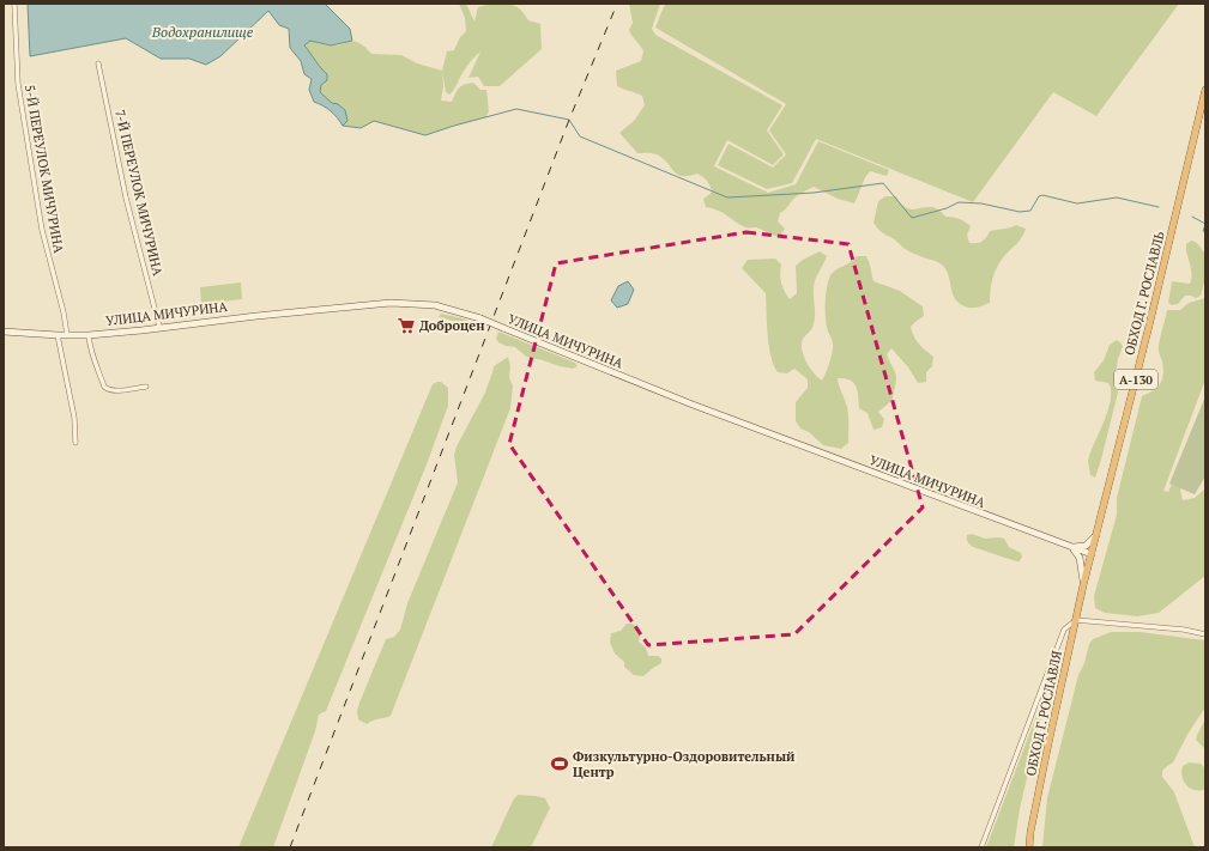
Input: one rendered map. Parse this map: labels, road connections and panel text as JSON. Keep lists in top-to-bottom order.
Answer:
{
  "streets": {
    "highway": ["ОБХОД Г. РОСЛАВЛЬ", "А-130", "ОБХОД Г. РОСЛАВЛЯ"],
    "main road": ["УЛИЦА МИЧУРИНА"],
    "street": ["5-Й ПЕРЕУЛОК МИЧУРИНА", "7-Й ПЕРЕУЛОК МИЧУРИНА"]
  },
  "crossings": [
    ["5-Й ПЕРЕУЛОК МИЧУРИНА", "УЛИЦА МИЧУРИНА"],
    ["7-Й ПЕРЕУЛОК МИЧУРИНА", "УЛИЦА МИЧУРИНА"],
    ["ОБХОД Г. РОСЛАВЛЬ", "УЛИЦА МИЧУРИНА"],
    ["ОБХОД Г. РОСЛАВЛЬ", "ОБХОД Г. РОСЛАВЛЯ"]
  ],
  "water": ["Водохранилище"],
  "places": {
    "supermarket": ["Доброцен"],
    "sports": ["Физкультурно-Оздоровительный Центр"]
  }
}
